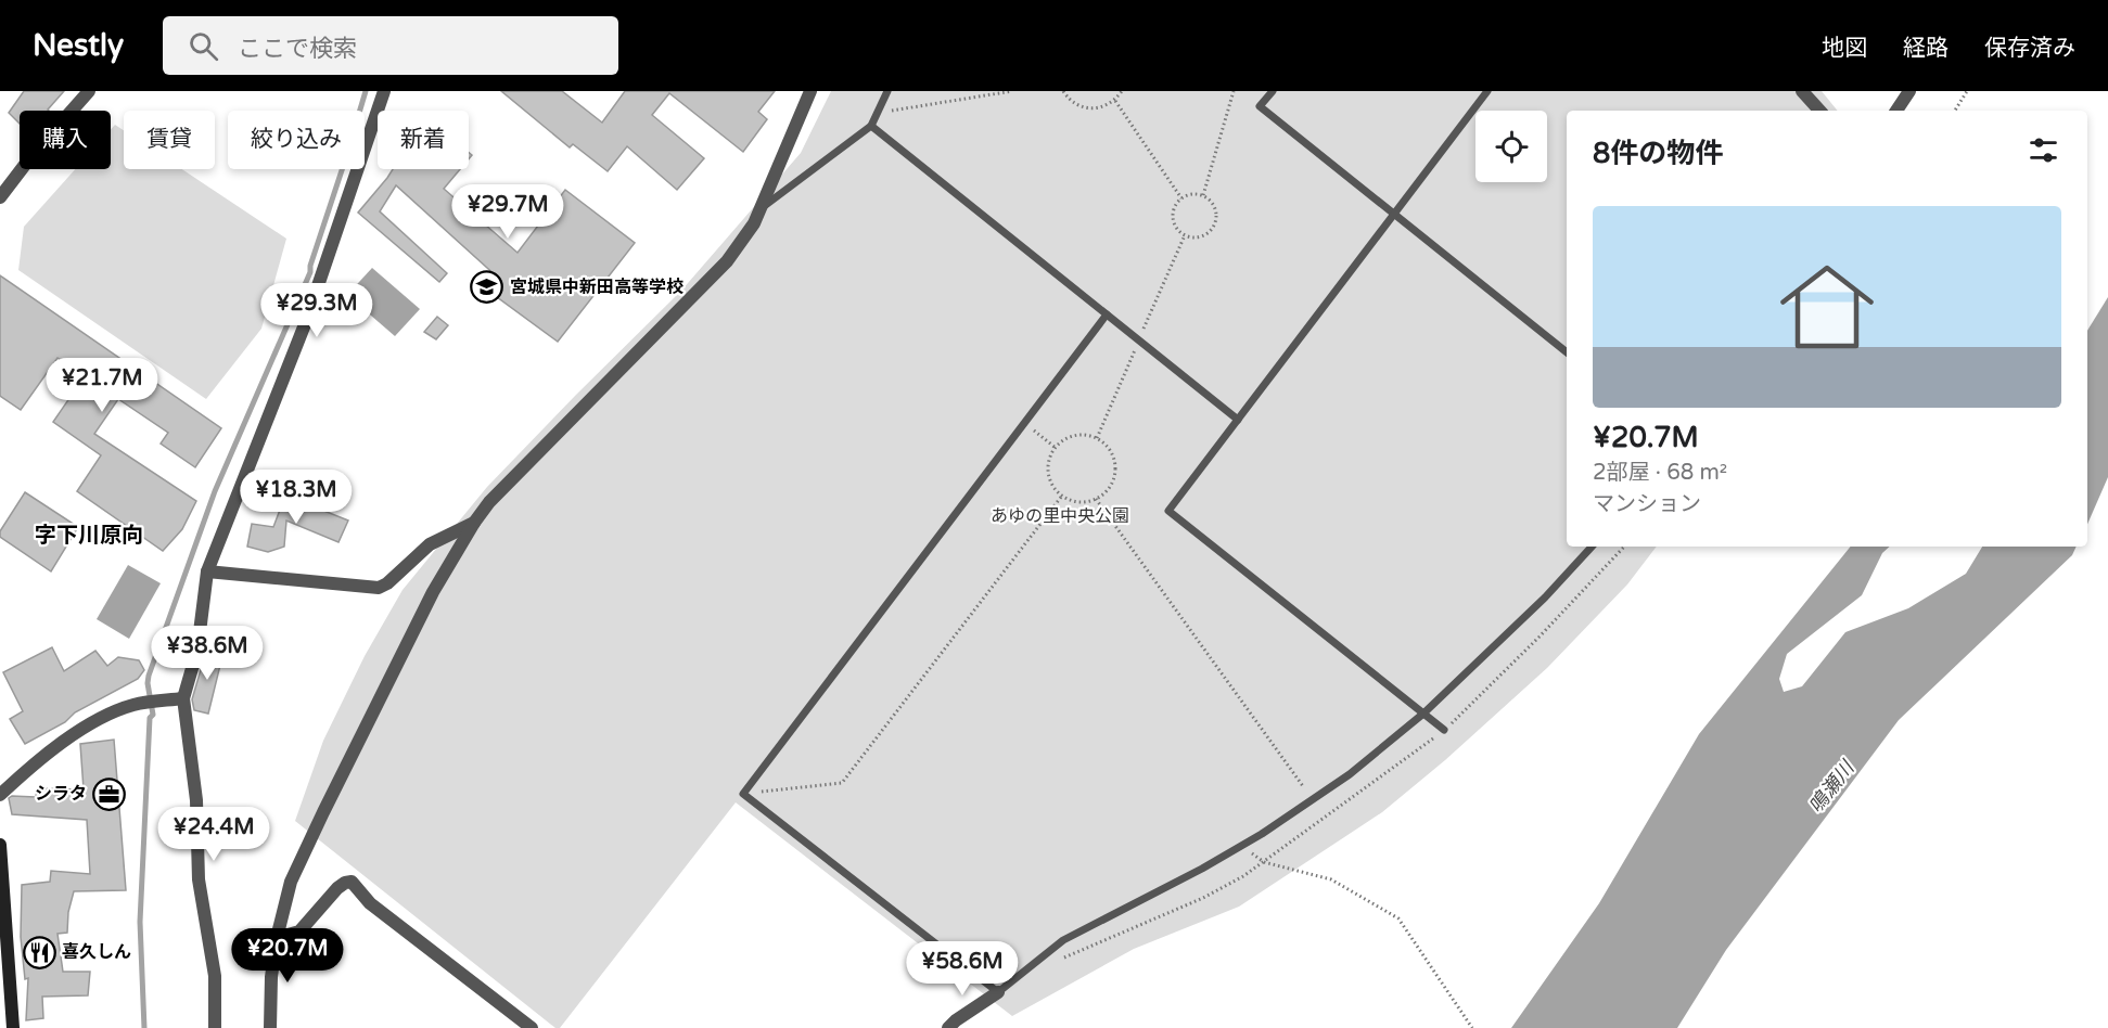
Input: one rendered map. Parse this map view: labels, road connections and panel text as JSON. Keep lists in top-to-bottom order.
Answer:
{
  "districts": ["字下川原向"],
  "water": ["鳴瀬川"],
  "parks": ["あゆの里中央公園"],
  "places": {
    "school or university": ["宮城県中新田高等学校"],
    "office": ["シラタ"],
    "restaurant": ["喜久しん"]
  },
  "page": {
    "header": "Nestly",
    "search": "ここで検索",
    "nav": ["地図", "経路", "保存済み"],
    "chip": [
      "購入",
      "賃貸",
      "絞り込み",
      "新着"
    ],
    "heading": "8件の物件",
    "price": [
      "¥29.7M",
      "¥29.3M",
      "¥21.7M",
      "¥18.3M",
      "¥38.6M",
      "¥24.4M",
      "¥20.7M",
      "¥58.6M"
    ],
    "list": [
      {
        "name": "¥20.7M",
        "note": "2部屋 · 68 m² · マンション"
      }
    ]
  }
}
